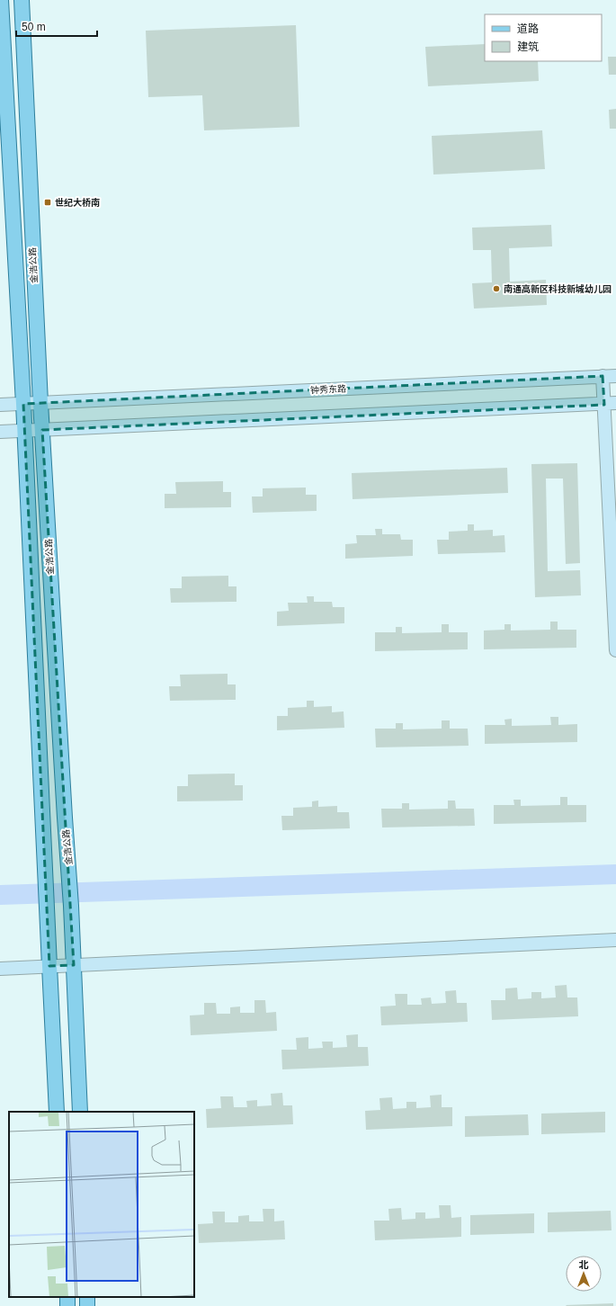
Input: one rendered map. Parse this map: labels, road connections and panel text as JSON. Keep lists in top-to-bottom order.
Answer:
{
  "streets": {
    "main road": ["金浩公路", "钟秀东路"]
  },
  "crossings": [
    ["金浩公路", "钟秀东路"]
  ],
  "places": {
    "transit": ["世纪大桥南"],
    "other": ["南通高新区科技新城幼儿园"]
  },
  "legend": ["道路", "建筑"],
  "scale_bar": "50 m",
  "north": "top"
}
